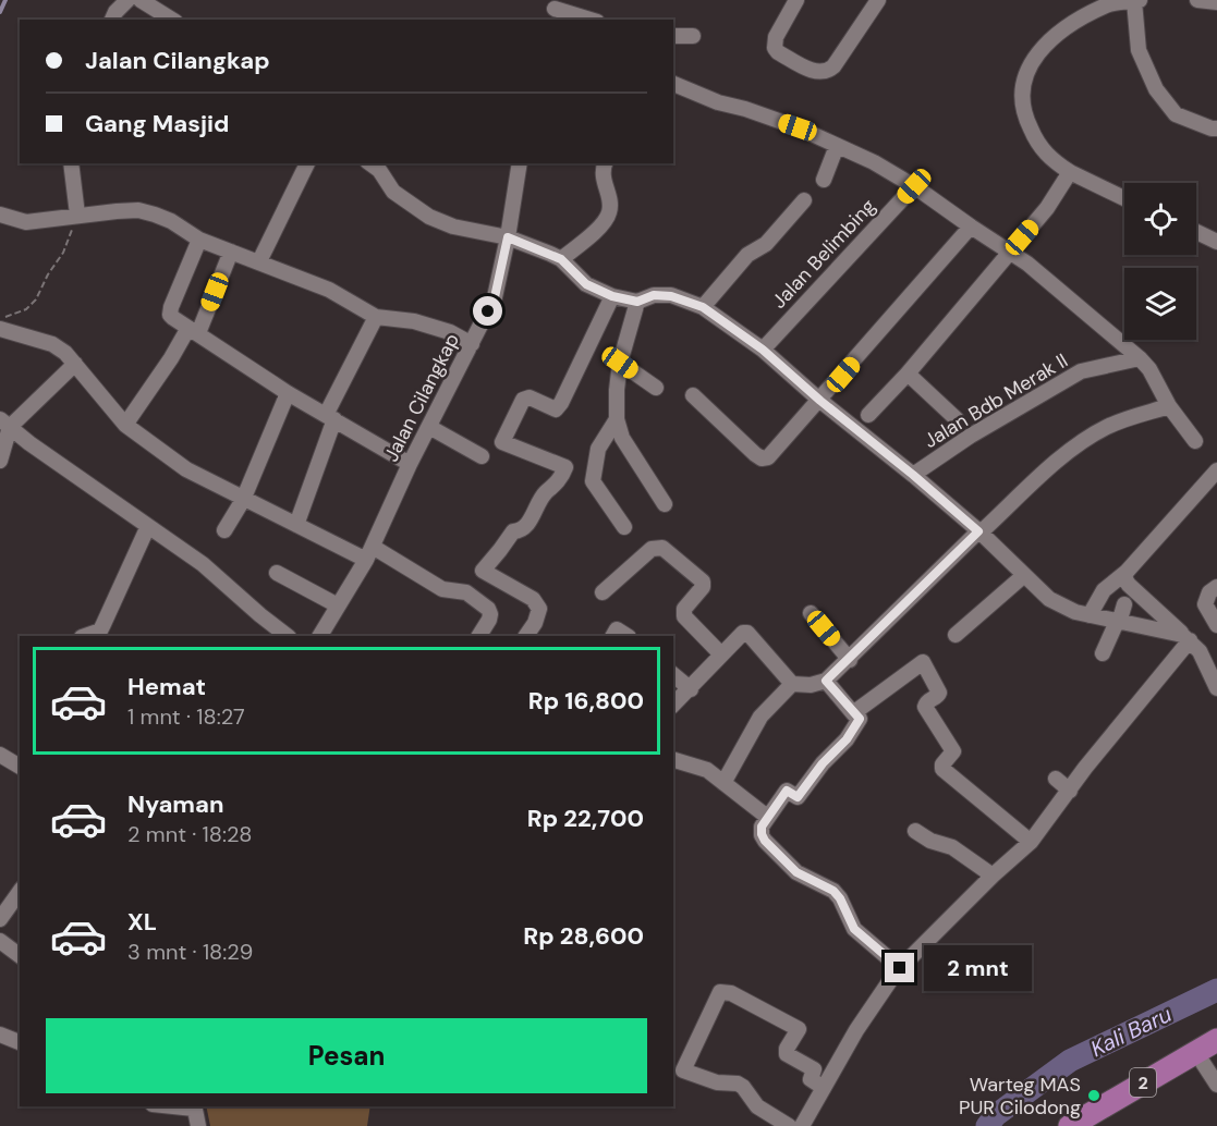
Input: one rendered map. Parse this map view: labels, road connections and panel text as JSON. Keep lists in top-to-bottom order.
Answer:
{
  "streets": {
    "highway": ["2"],
    "street": ["Jalan Belimbing", "Jalan Cilangkap", "Jalan Bdb Merak II"]
  },
  "water": ["Kali Baru"],
  "places": ["Warteg MAS PUR Cilodong"],
  "page": {
    "banner": ["Jalan Cilangkap", "Gang Masjid"],
    "list": [
      {
        "name": "Hemat",
        "note": "1 mnt · 18:27",
        "value": "Rp 16,800"
      },
      {
        "name": "Nyaman",
        "note": "2 mnt · 18:28",
        "value": "Rp 22,700"
      },
      {
        "name": "XL",
        "note": "3 mnt · 18:29",
        "value": "Rp 28,600"
      }
    ],
    "bubble": "2 mnt",
    "buttons": "Pesan"
  }
}
